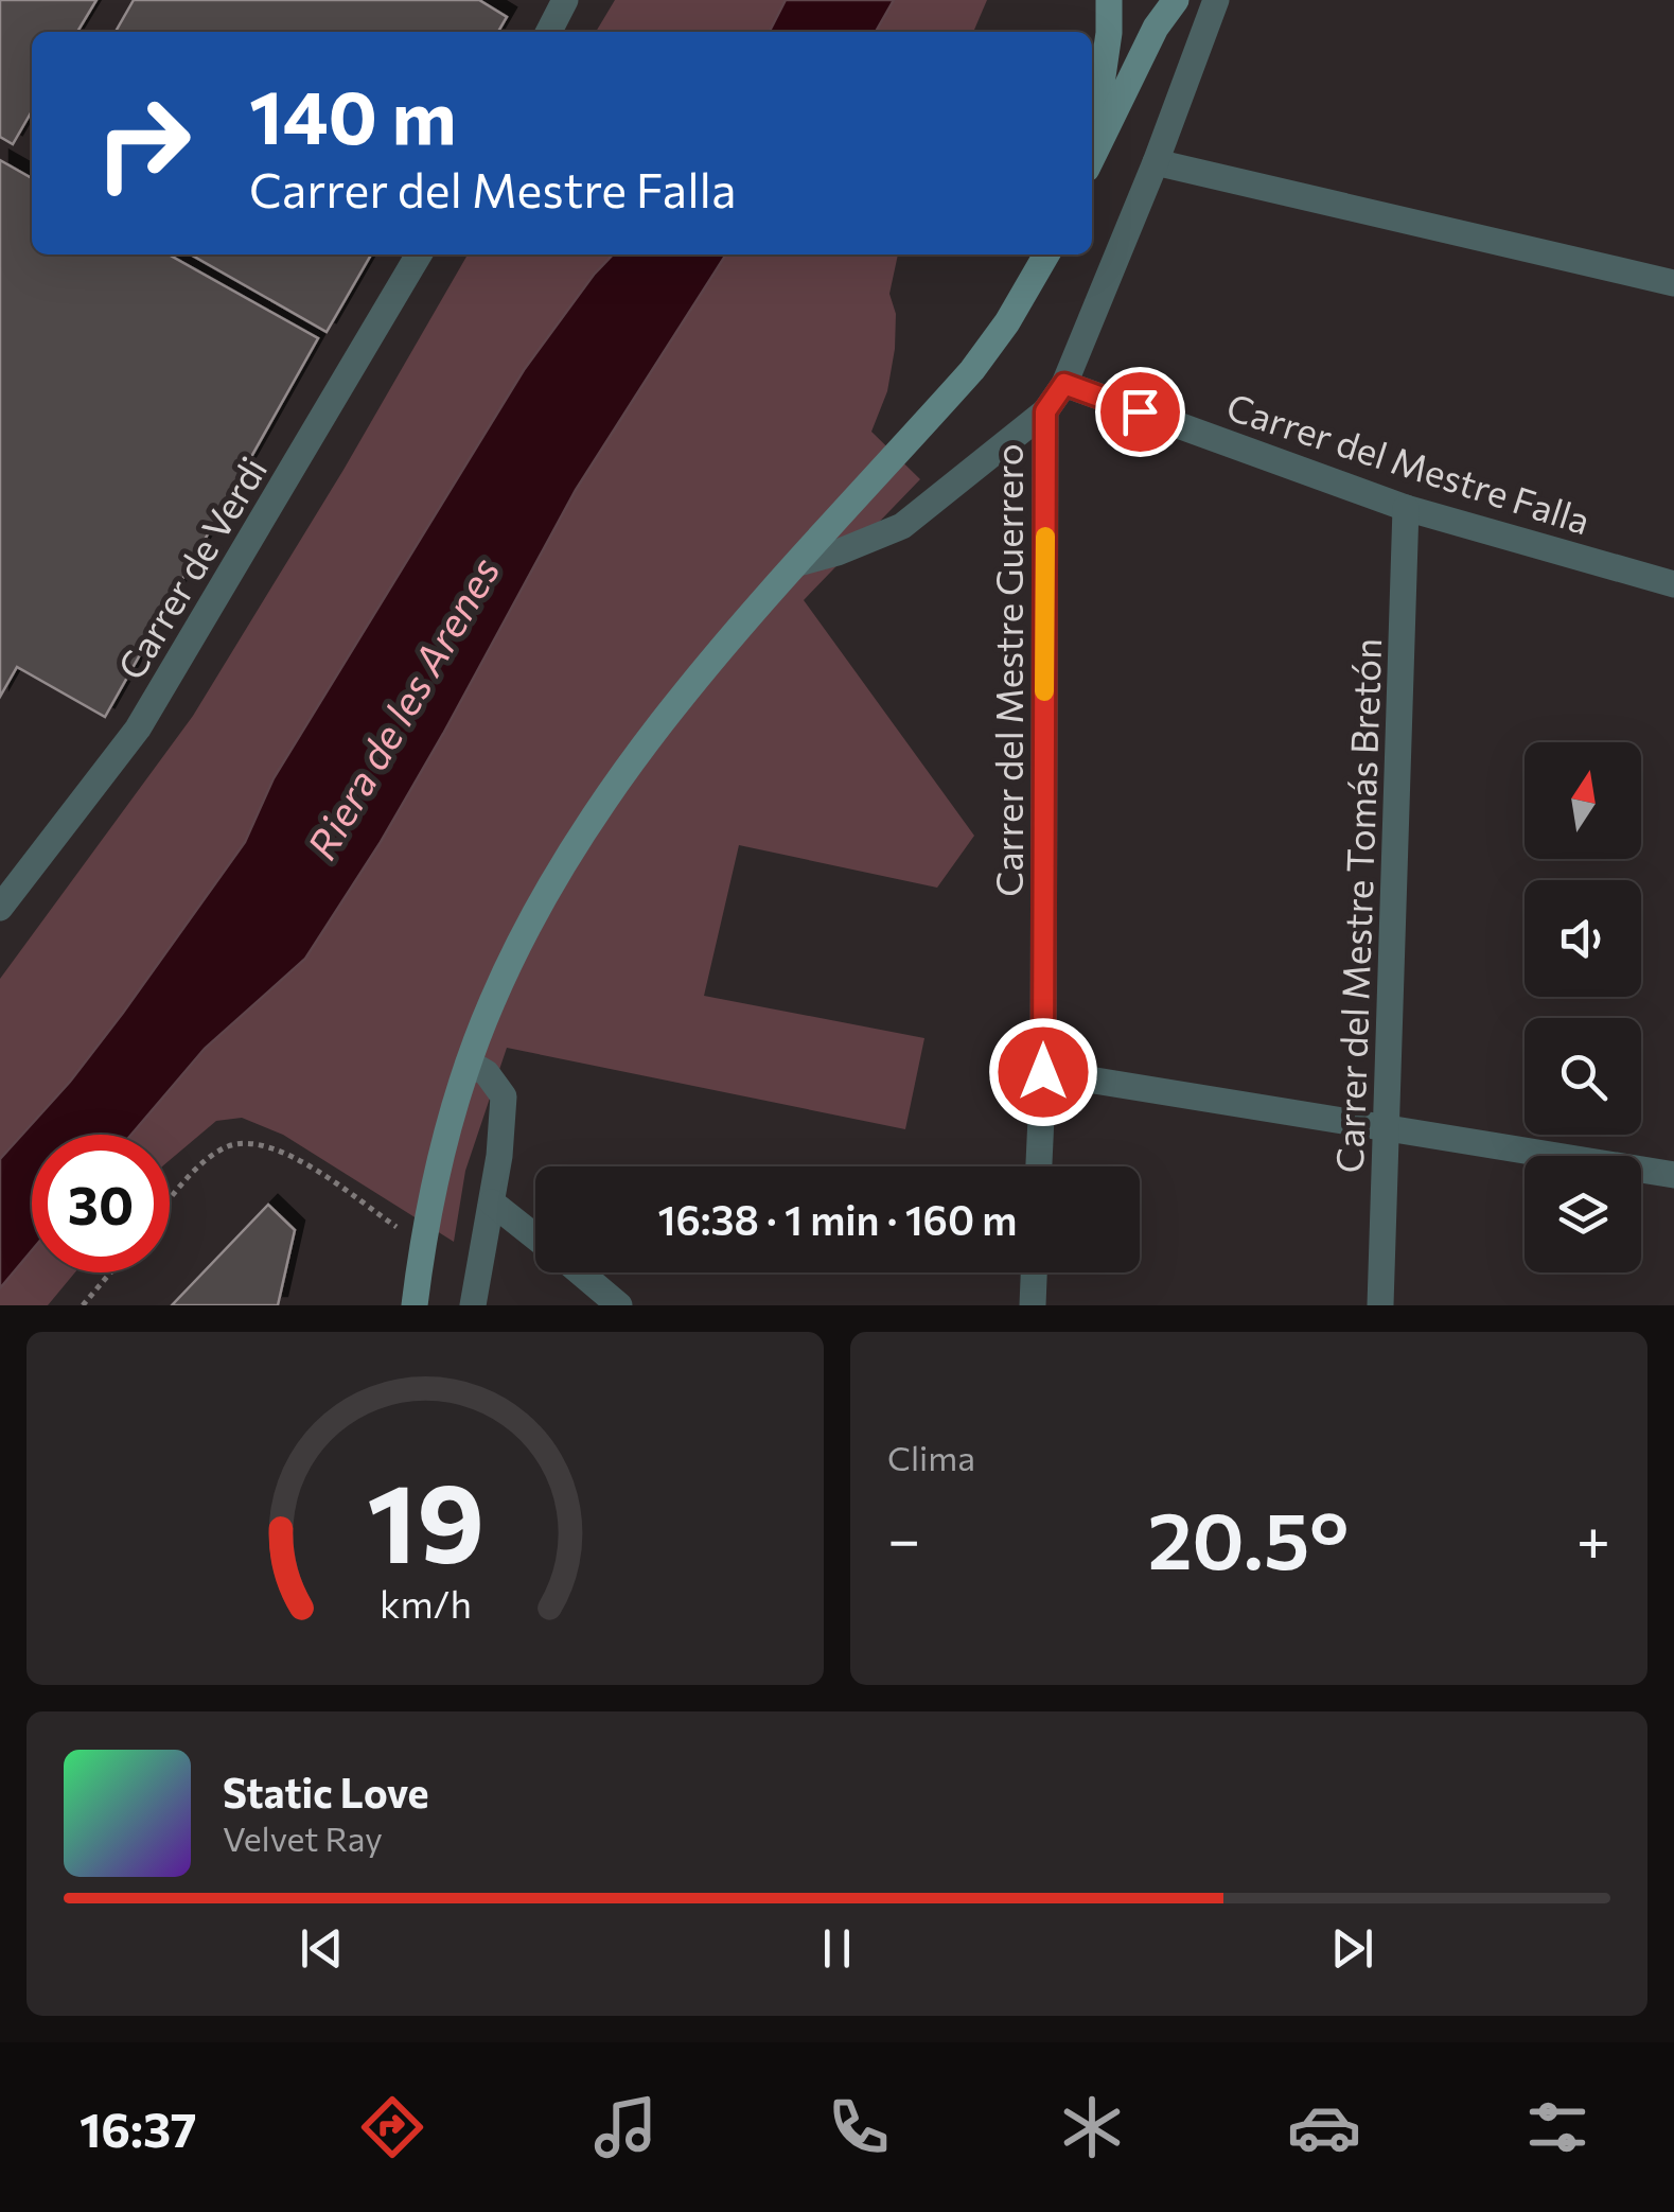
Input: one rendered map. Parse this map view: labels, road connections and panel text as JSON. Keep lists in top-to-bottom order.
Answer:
{
  "streets": {
    "street": [
      "Carrer del Mestre Falla",
      "Carrer de Verdi",
      "Carrer del Mestre Guerrero",
      "Carrer del Mestre Tomás Bretón"
    ]
  },
  "crossings": [
    ["Carrer del Mestre Falla", "Carrer del Mestre Guerrero"],
    ["Carrer del Mestre Falla", "Carrer del Mestre Tomás Bretón"]
  ],
  "water": ["Riera de les Arenes"],
  "north": "top",
  "page": {
    "turn": ["140 m", "Carrer del Mestre Falla"],
    "limit": "30",
    "trip": "16:38 · 1 min · 160 m",
    "tile": "Clima",
    "heat": ["−", "20.5°", "+"],
    "song": ["Static Love", "Velvet Ray"],
    "tabs": "16:37",
    "gauge": ["19", "km/h"]
  }
}
